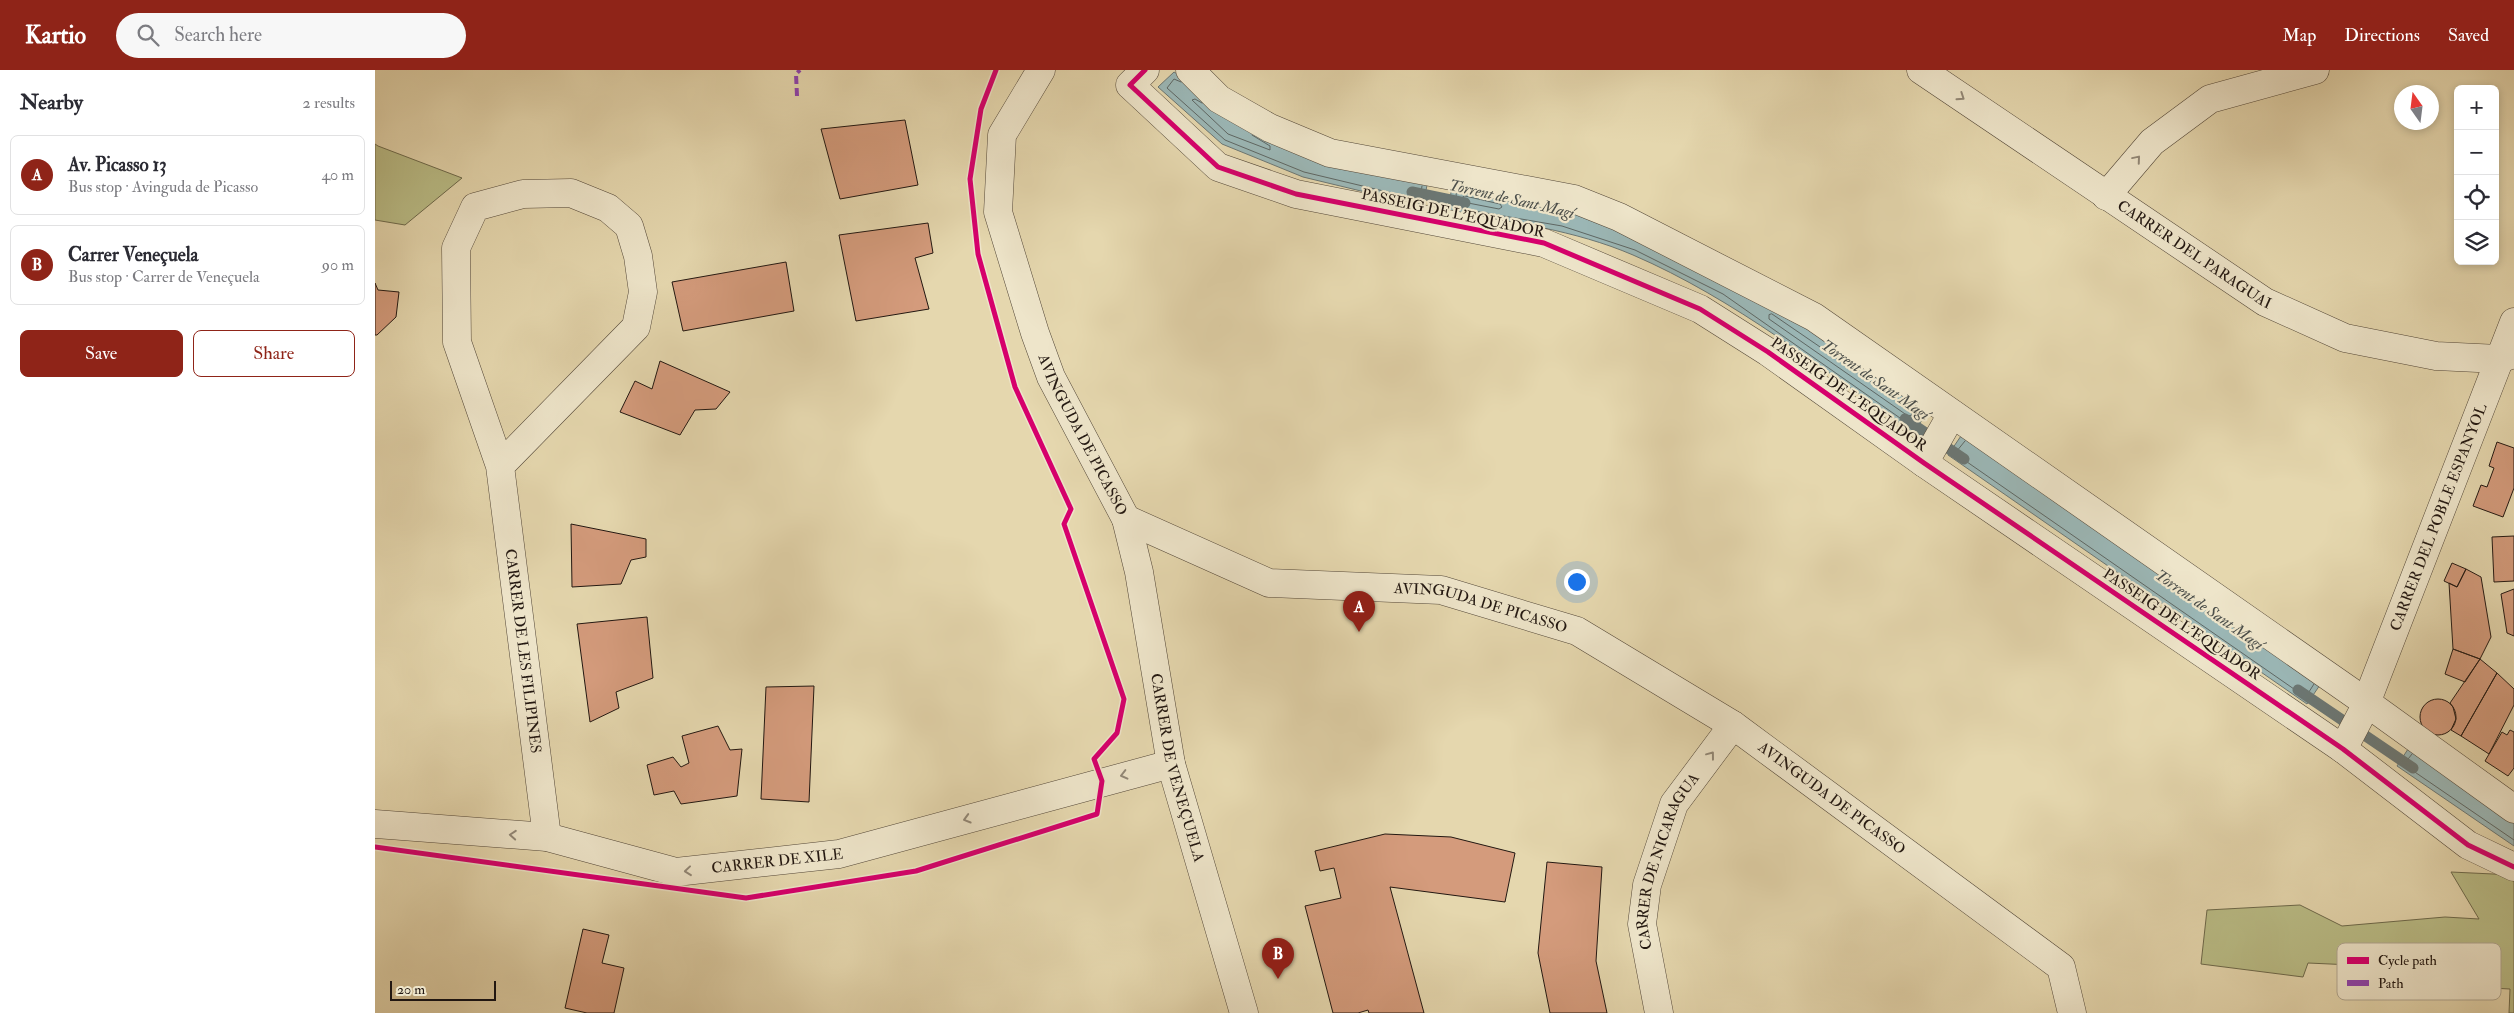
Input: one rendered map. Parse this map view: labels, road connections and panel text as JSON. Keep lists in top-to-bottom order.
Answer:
{
  "streets": {
    "street": [
      "PASSEIG DE L'EQUADOR",
      "CARRER DEL PARAGUAI",
      "AVINGUDA DE PICASSO",
      "CARRER DEL POBLE ESPANYOL",
      "CARRER DE LES FILIPINES",
      "CARRER DE VENEÇUELA",
      "CARRER DE XILE",
      "CARRER DE NICARAGUA"
    ]
  },
  "crossings": [
    ["PASSEIG DE L'EQUADOR", "CARRER DEL POBLE ESPANYOL"],
    ["CARRER DEL PARAGUAI", "CARRER DEL POBLE ESPANYOL"],
    ["AVINGUDA DE PICASSO", "CARRER DE VENEÇUELA"],
    ["AVINGUDA DE PICASSO", "CARRER DE NICARAGUA"],
    ["CARRER DE LES FILIPINES", "CARRER DE XILE"],
    ["CARRER DE VENEÇUELA", "CARRER DE XILE"]
  ],
  "one_way": ["CARRER DE XILE", "CARRER DE NICARAGUA"],
  "water": ["Torrent de Sant Magí"],
  "legend": ["Cycle path", "Path"],
  "scale_bar": "20 m",
  "north": "top",
  "page": {
    "header": "Kartio",
    "search": "Search here",
    "nav": ["Map", "Directions", "Saved"],
    "heading": ["Nearby", "2 results"],
    "map_buttons": ["+", "−"],
    "list": [
      {
        "mark": "A",
        "name": "Av. Picasso 13",
        "note": "Bus stop · Avinguda de Picasso",
        "value": "40 m"
      },
      {
        "mark": "B",
        "name": "Carrer Veneçuela",
        "note": "Bus stop · Carrer de Veneçuela",
        "value": "90 m"
      }
    ],
    "buttons": ["Save", "Share"],
    "pins": ["A", "B"],
    "scale": "20 m"
  }
}
